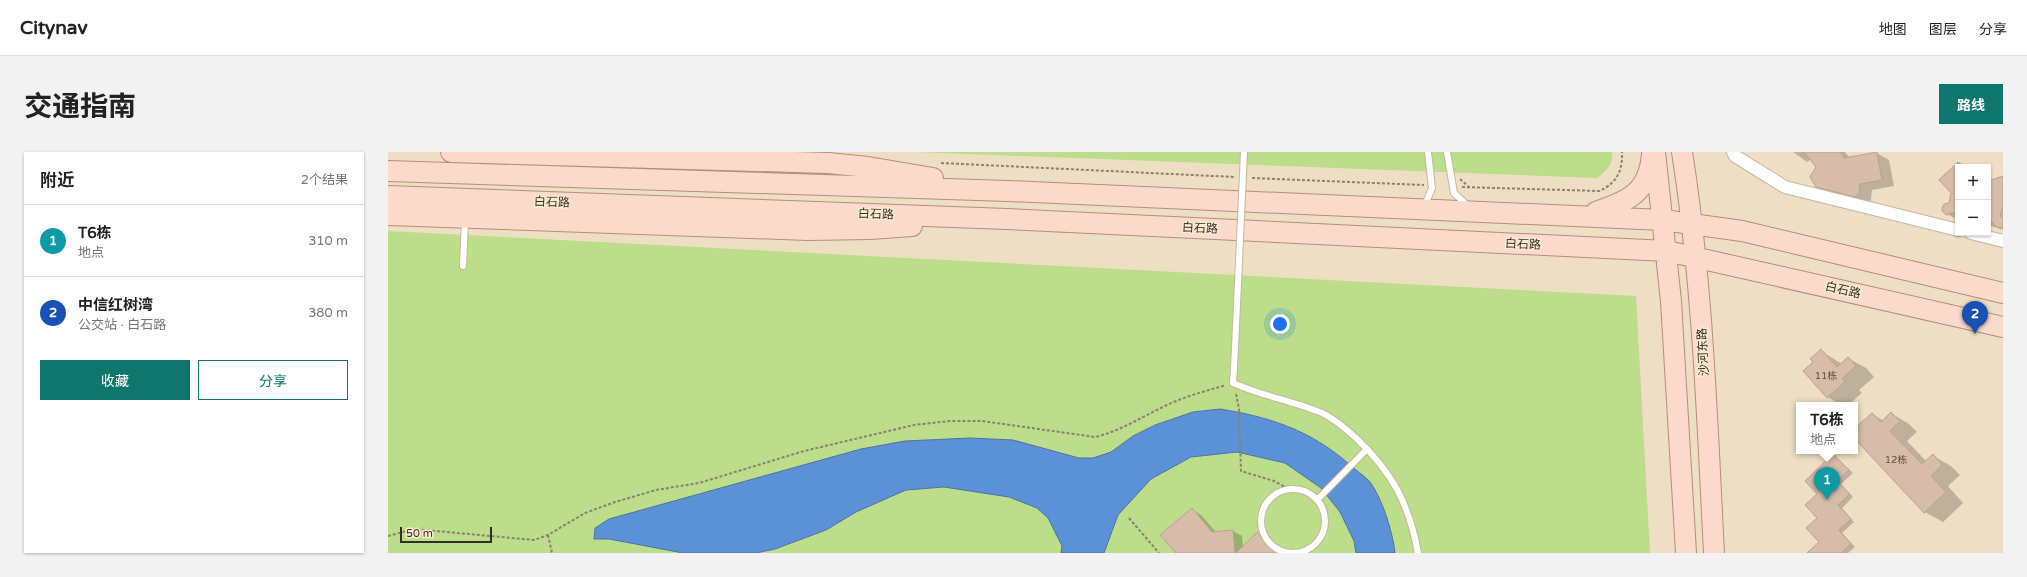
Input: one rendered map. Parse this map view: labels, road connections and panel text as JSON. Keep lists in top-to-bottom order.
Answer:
{
  "streets": {
    "main road": ["白石路", "沙河东路"]
  },
  "crossings": [
    ["白石路", "沙河东路"]
  ],
  "house_numbers": ["11栋", "12栋"],
  "scale_bar": "50 m",
  "page": {
    "header": "Citynav",
    "nav": ["地图", "图层", "分享"],
    "title": "交通指南",
    "buttons": [
      "路线",
      ["收藏", "分享"]
    ],
    "heading": ["附近", "2个结果"],
    "map_buttons": ["+", "−"],
    "list": [
      {
        "mark": "1",
        "name": "T6栋",
        "note": "地点",
        "value": "310 m"
      },
      {
        "mark": "2",
        "name": "中信红树湾",
        "note": "公交站 · 白石路",
        "value": "380 m"
      }
    ],
    "pins": ["2", "1"],
    "popup": ["T6栋", "地点"],
    "scale": "50 m"
  }
}
